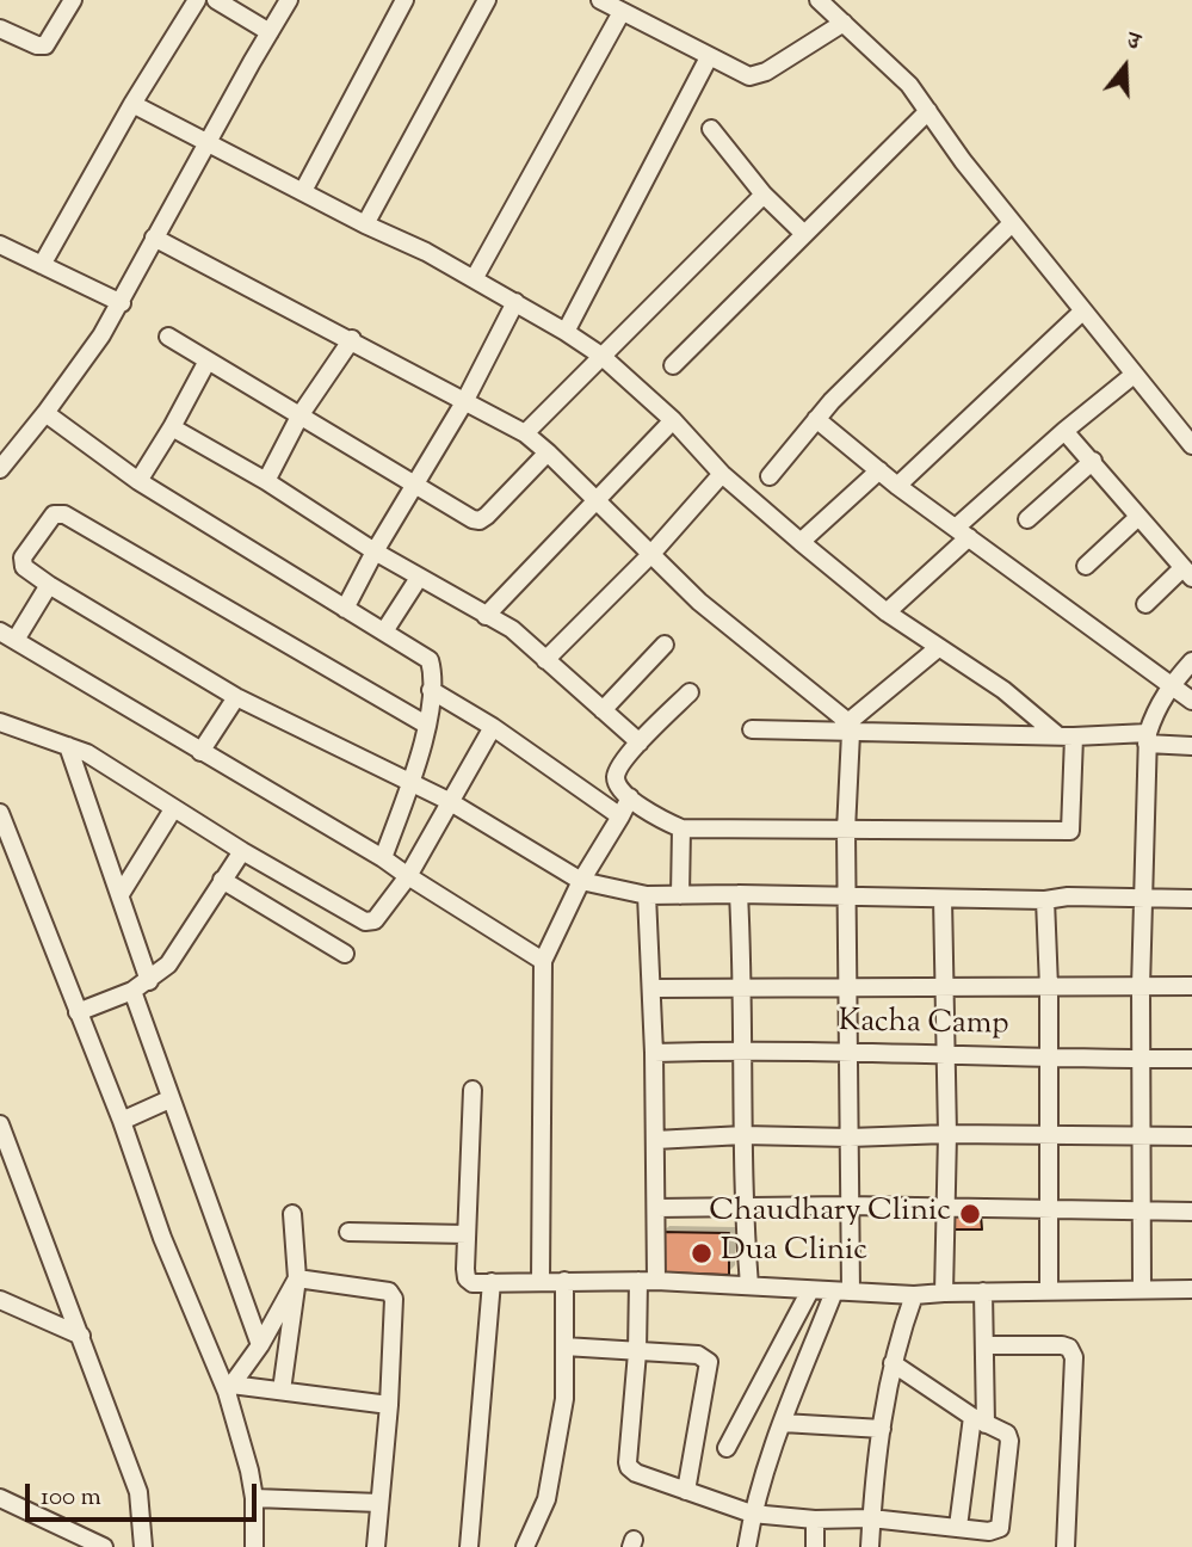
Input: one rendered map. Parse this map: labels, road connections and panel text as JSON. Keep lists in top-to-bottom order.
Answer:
{
  "streets": {
    "street": ["Kacha Camp"]
  },
  "places": ["Chaudhary Clinic", "Dua Clinic"],
  "scale_bar": "100 m",
  "north": "top"
}
